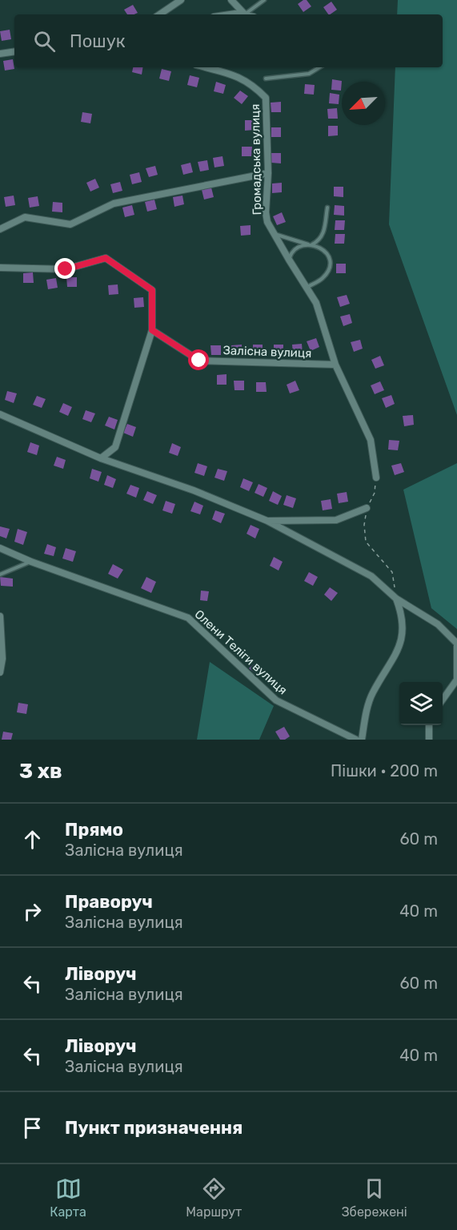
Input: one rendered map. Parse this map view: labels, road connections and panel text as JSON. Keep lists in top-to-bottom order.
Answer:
{
  "streets": {
    "street": ["Громадська вулиця", "Залісна вулиця", "Олени Теліги вулиця"]
  },
  "crossings": [
    ["Громадська вулиця", "Залісна вулиця"]
  ],
  "north": "bottom left",
  "page": {
    "search": "Пошук",
    "heading": ["3 хв", "Пішки · 200 m"],
    "list": [
      ["Прямо", "Залісна вулиця", "60 m"],
      ["Праворуч", "Залісна вулиця", "40 m"],
      ["Ліворуч", "Залісна вулиця", "60 m"],
      ["Ліворуч", "Залісна вулиця", "40 m"],
      "Пункт призначення"
    ],
    "nav": ["Карта", "Маршрут", "Збережені"]
  }
}
